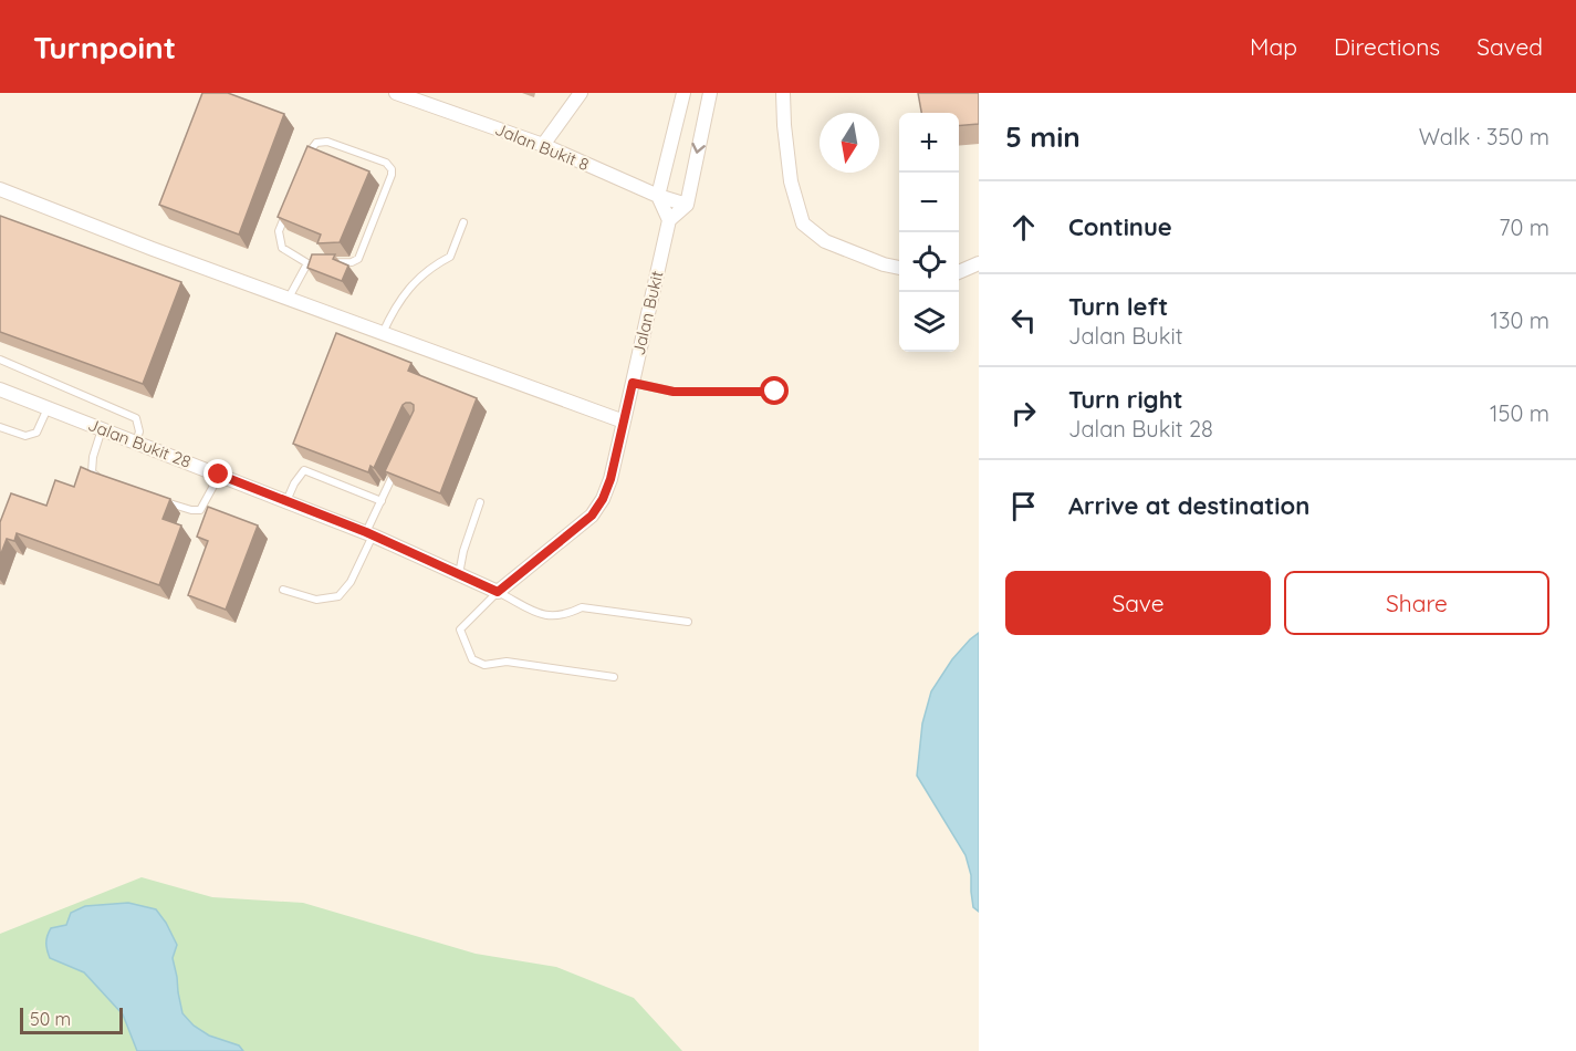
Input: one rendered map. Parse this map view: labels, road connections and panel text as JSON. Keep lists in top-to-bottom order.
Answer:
{
  "streets": {
    "street": ["Jalan Bukit 8", "Jalan Bukit", "Jalan Bukit 28"]
  },
  "crossings": [
    ["Jalan Bukit", "Jalan Bukit 28"]
  ],
  "scale_bar": "50 m",
  "north": "bottom",
  "page": {
    "header": "Turnpoint",
    "nav": ["Map", "Directions", "Saved"],
    "heading": ["5 min", "Walk · 350 m"],
    "map_buttons": ["+", "−"],
    "list": [
      ["Continue", "70 m"],
      ["Turn left", "Jalan Bukit", "130 m"],
      ["Turn right", "Jalan Bukit 28", "150 m"],
      "Arrive at destination"
    ],
    "buttons": ["Save", "Share"],
    "scale": "50 m"
  }
}
